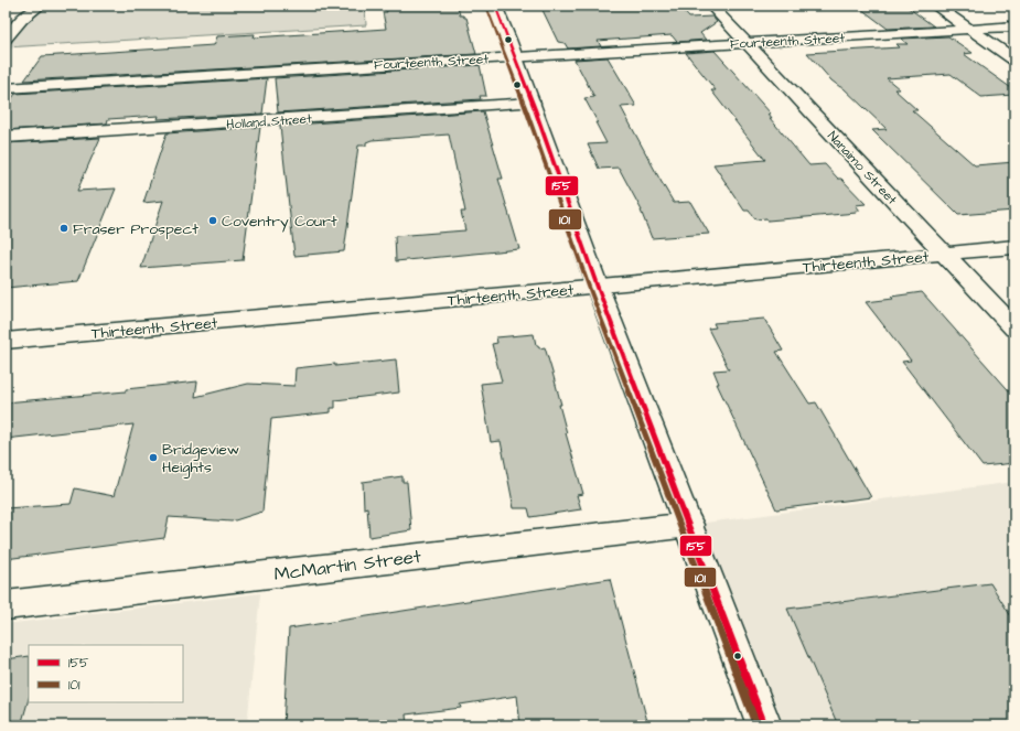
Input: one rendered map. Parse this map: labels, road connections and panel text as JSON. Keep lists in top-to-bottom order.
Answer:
{
  "streets": {
    "street": [
      "Fourteenth Street",
      "Holland Street",
      "Nanaimo Street",
      "Thirteenth Street",
      "McMartin Street"
    ]
  },
  "crossings": [
    ["Fourteenth Street", "Nanaimo Street"],
    ["Nanaimo Street", "Thirteenth Street"]
  ],
  "places": ["Coventry Court", "Fraser Prospect", "Bridgeview Heights"],
  "lines": ["transit line 155", "transit line 101"],
  "legend": ["155", "101"]
}
